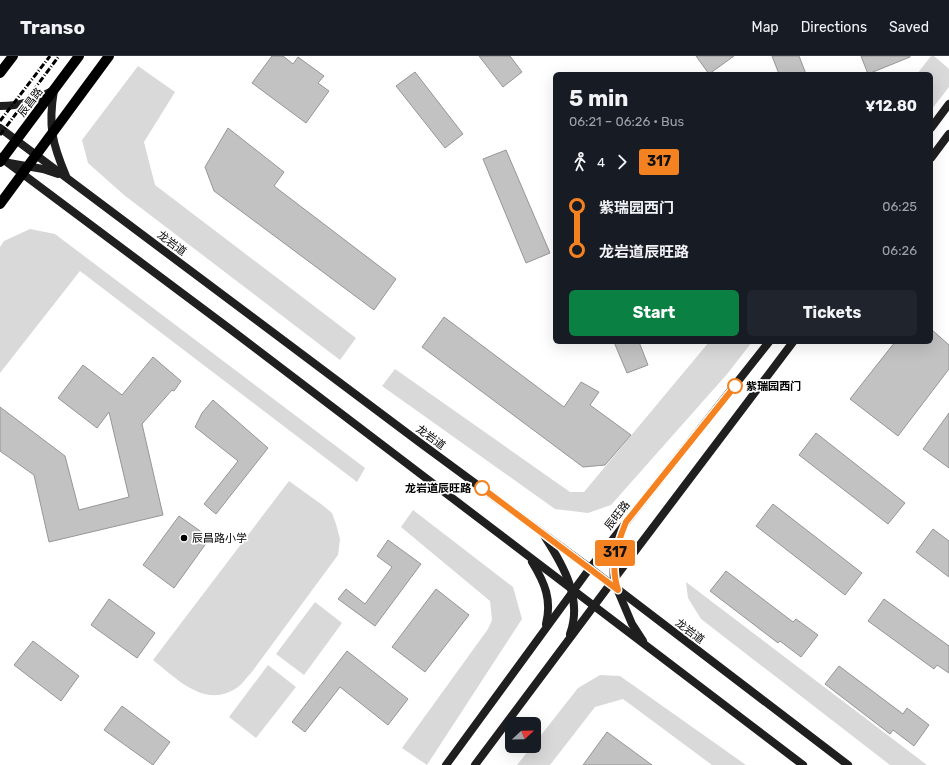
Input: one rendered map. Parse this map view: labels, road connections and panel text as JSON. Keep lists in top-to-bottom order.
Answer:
{
  "streets": {
    "main road": ["辰昌路", "龙岩道", "辰旺路"]
  },
  "crossings": [
    ["辰昌路", "龙岩道"],
    ["龙岩道", "辰旺路"]
  ],
  "places": ["紫瑞园西门", "龙岩道辰旺路", "辰昌路小学"],
  "lines": ["bus line 317"],
  "north": "right",
  "page": {
    "header": "Transo",
    "nav": ["Map", "Directions", "Saved"],
    "on_map": "317",
    "heading": ["5 min", "06:21 – 06:26 · Bus", "¥12.80"],
    "legs": ["4", "317"],
    "list": [
      {
        "name": "紫瑞园西门",
        "value": "06:25"
      },
      {
        "name": "龙岩道辰旺路",
        "value": "06:26"
      }
    ],
    "buttons": ["Start", "Tickets"]
  }
}
